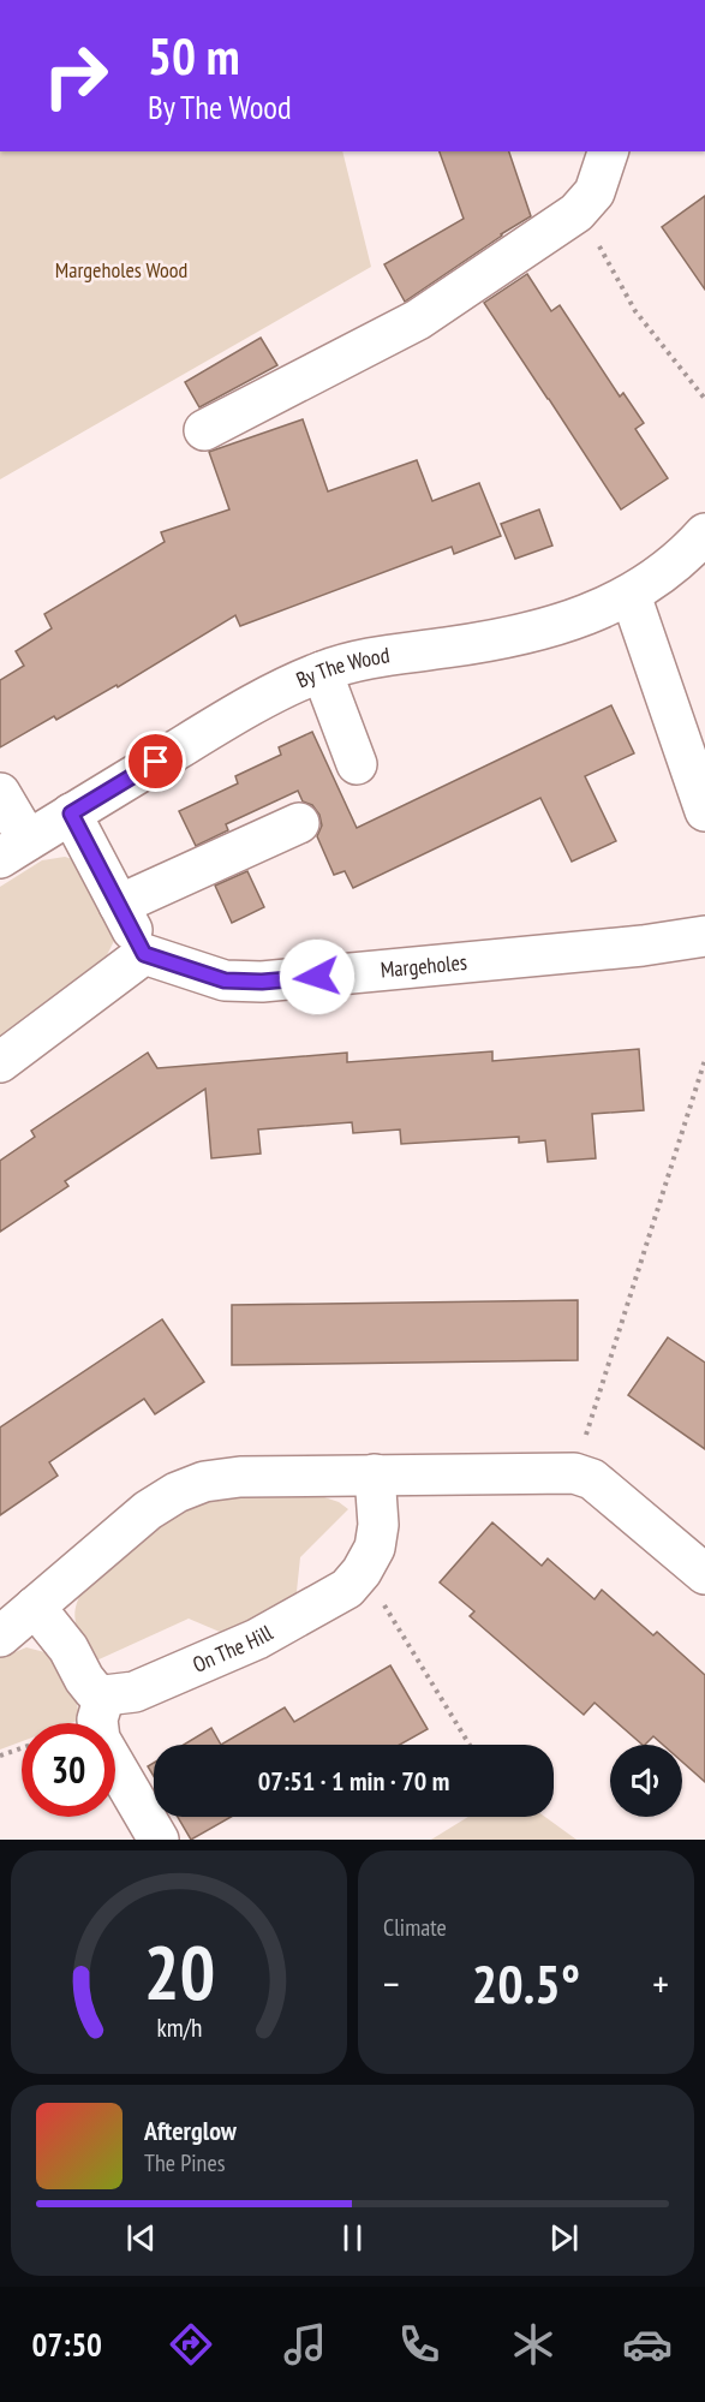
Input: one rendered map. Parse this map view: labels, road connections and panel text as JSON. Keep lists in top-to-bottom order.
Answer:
{
  "streets": {
    "street": ["By The Wood", "Margeholes", "On The Hill"]
  },
  "parks": ["Margeholes Wood"],
  "page": {
    "turn": ["50 m", "By The Wood"],
    "limit": "30",
    "trip": "07:51 · 1 min · 70 m",
    "tile": "Climate",
    "heat": ["−", "20.5°", "+"],
    "song": ["Afterglow", "The Pines"],
    "tabs": "07:50",
    "gauge": ["20", "km/h"]
  }
}
